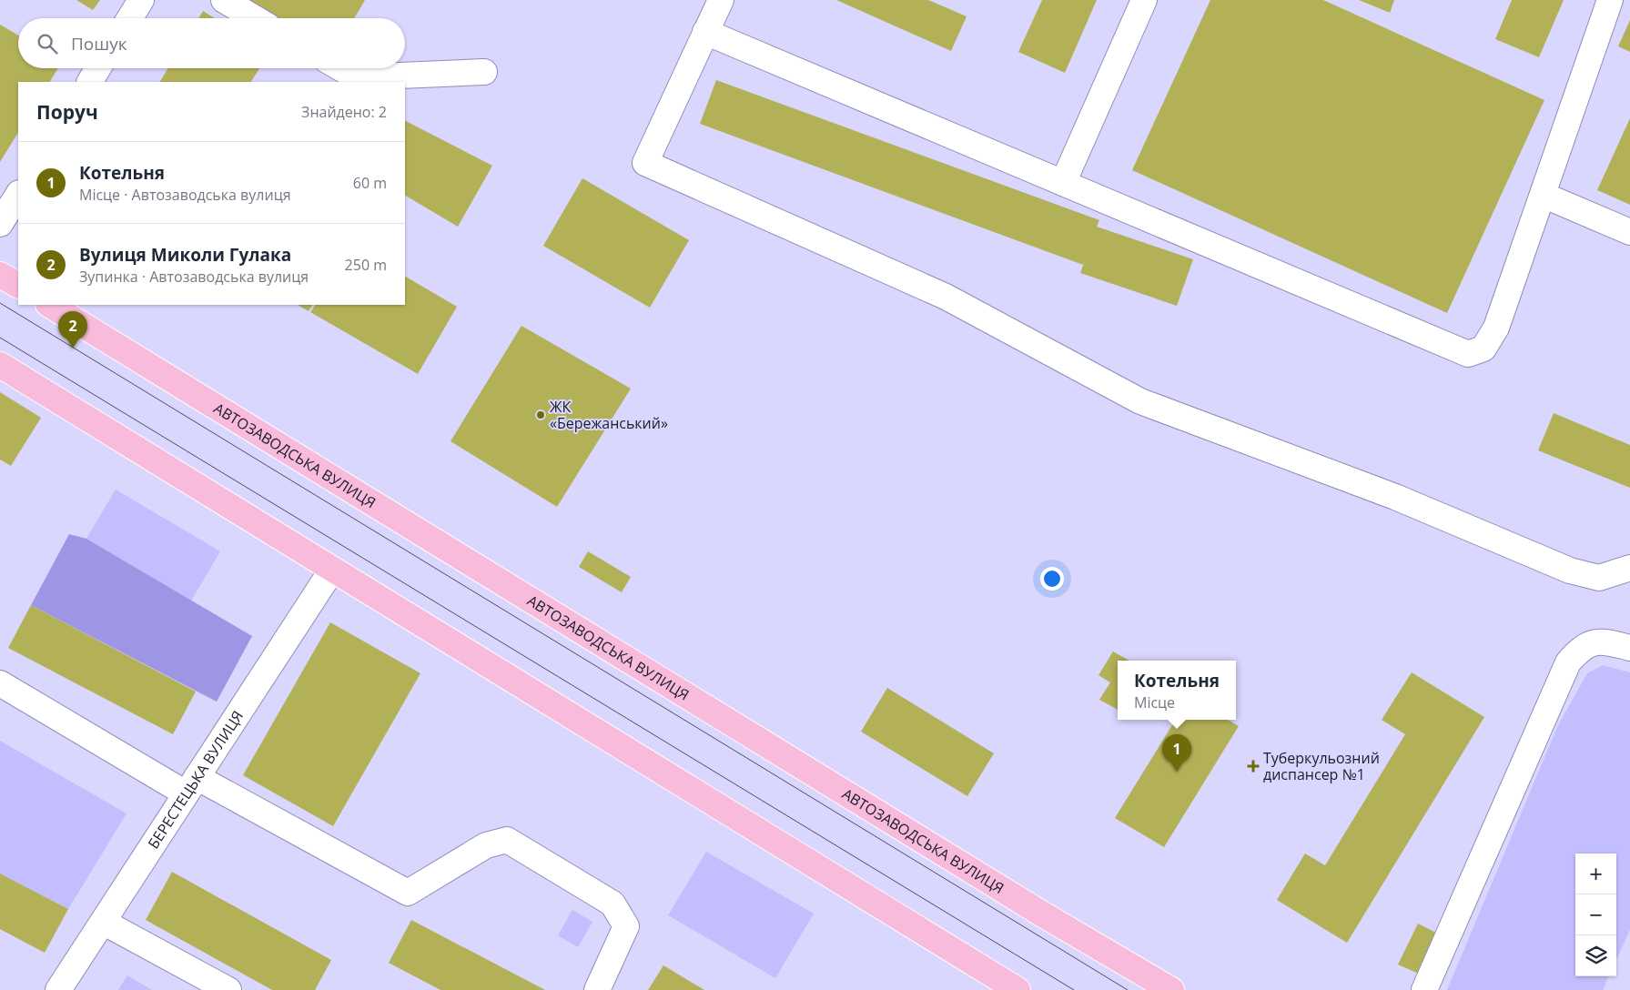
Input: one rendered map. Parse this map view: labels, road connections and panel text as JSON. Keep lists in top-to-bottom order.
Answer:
{
  "streets": {
    "main road": ["АВТОЗАВОДСЬКА ВУЛИЦЯ"],
    "street": ["БЕРЕСТЕЦЬКА ВУЛИЦЯ"]
  },
  "places": {
    "other": ["ЖК «Бережанський»"],
    "health": ["Туберкульозний диспансер №1"]
  },
  "page": {
    "search": "Пошук",
    "heading": ["Поруч", "Знайдено: 2"],
    "list": [
      {
        "mark": "1",
        "name": "Котельня",
        "note": "Місце · Автозаводська вулиця",
        "value": "60 m"
      },
      {
        "mark": "2",
        "name": "Вулиця Миколи Гулака",
        "note": "Зупинка · Автозаводська вулиця",
        "value": "250 m"
      }
    ],
    "pins": ["2", "1"],
    "popup": ["Котельня", "Місце"],
    "map_buttons": ["+", "−"]
  }
}
